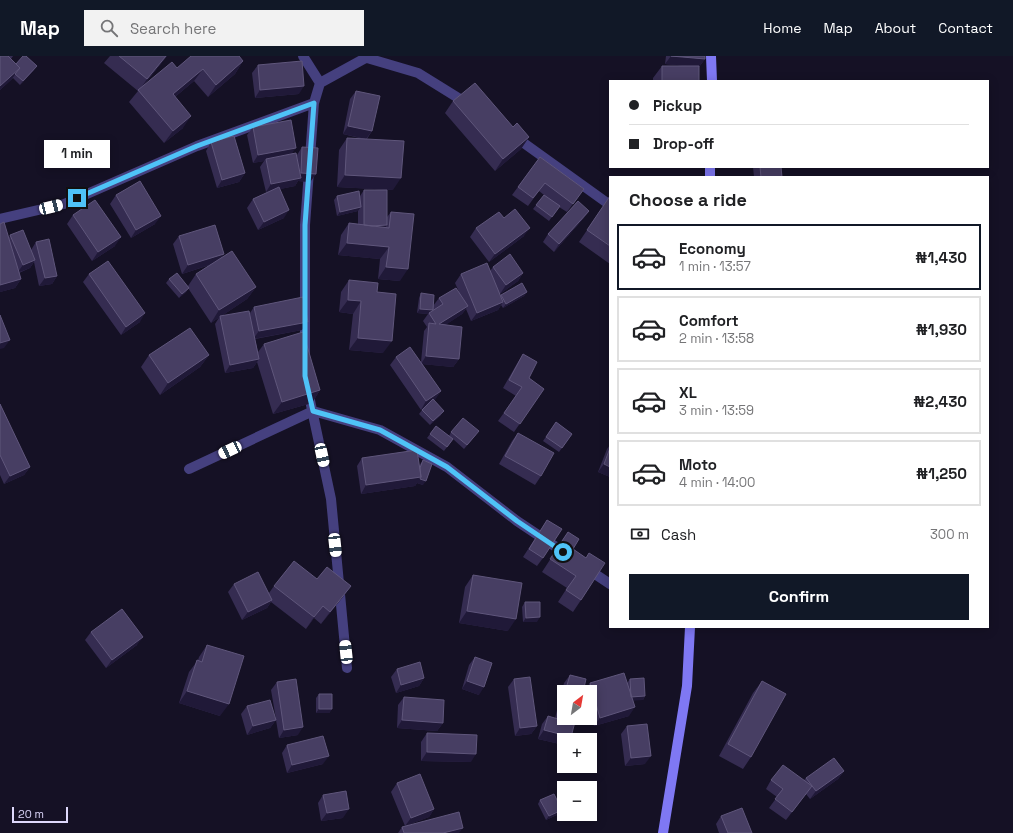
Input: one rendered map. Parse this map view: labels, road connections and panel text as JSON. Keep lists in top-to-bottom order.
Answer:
{
  "scale_bar": "20 m",
  "north": "top right",
  "page": {
    "header": "Map",
    "search": "Search here",
    "nav": [
      "Home",
      "Map",
      "About",
      "Contact"
    ],
    "banner": ["Pickup", "Drop-off"],
    "bubble": "1 min",
    "heading": "Choose a ride",
    "list": [
      {
        "name": "Economy",
        "note": "1 min · 13:57",
        "value": "₦1,430"
      },
      {
        "name": "Comfort",
        "note": "2 min · 13:58",
        "value": "₦1,930"
      },
      {
        "name": "XL",
        "note": "3 min · 13:59",
        "value": "₦2,430"
      },
      {
        "name": "Moto",
        "note": "4 min · 14:00",
        "value": "₦1,250"
      }
    ],
    "pay": ["Cash", "300 m"],
    "buttons": "Confirm",
    "map_buttons": ["+", "−"],
    "scale": "20 m"
  }
}
